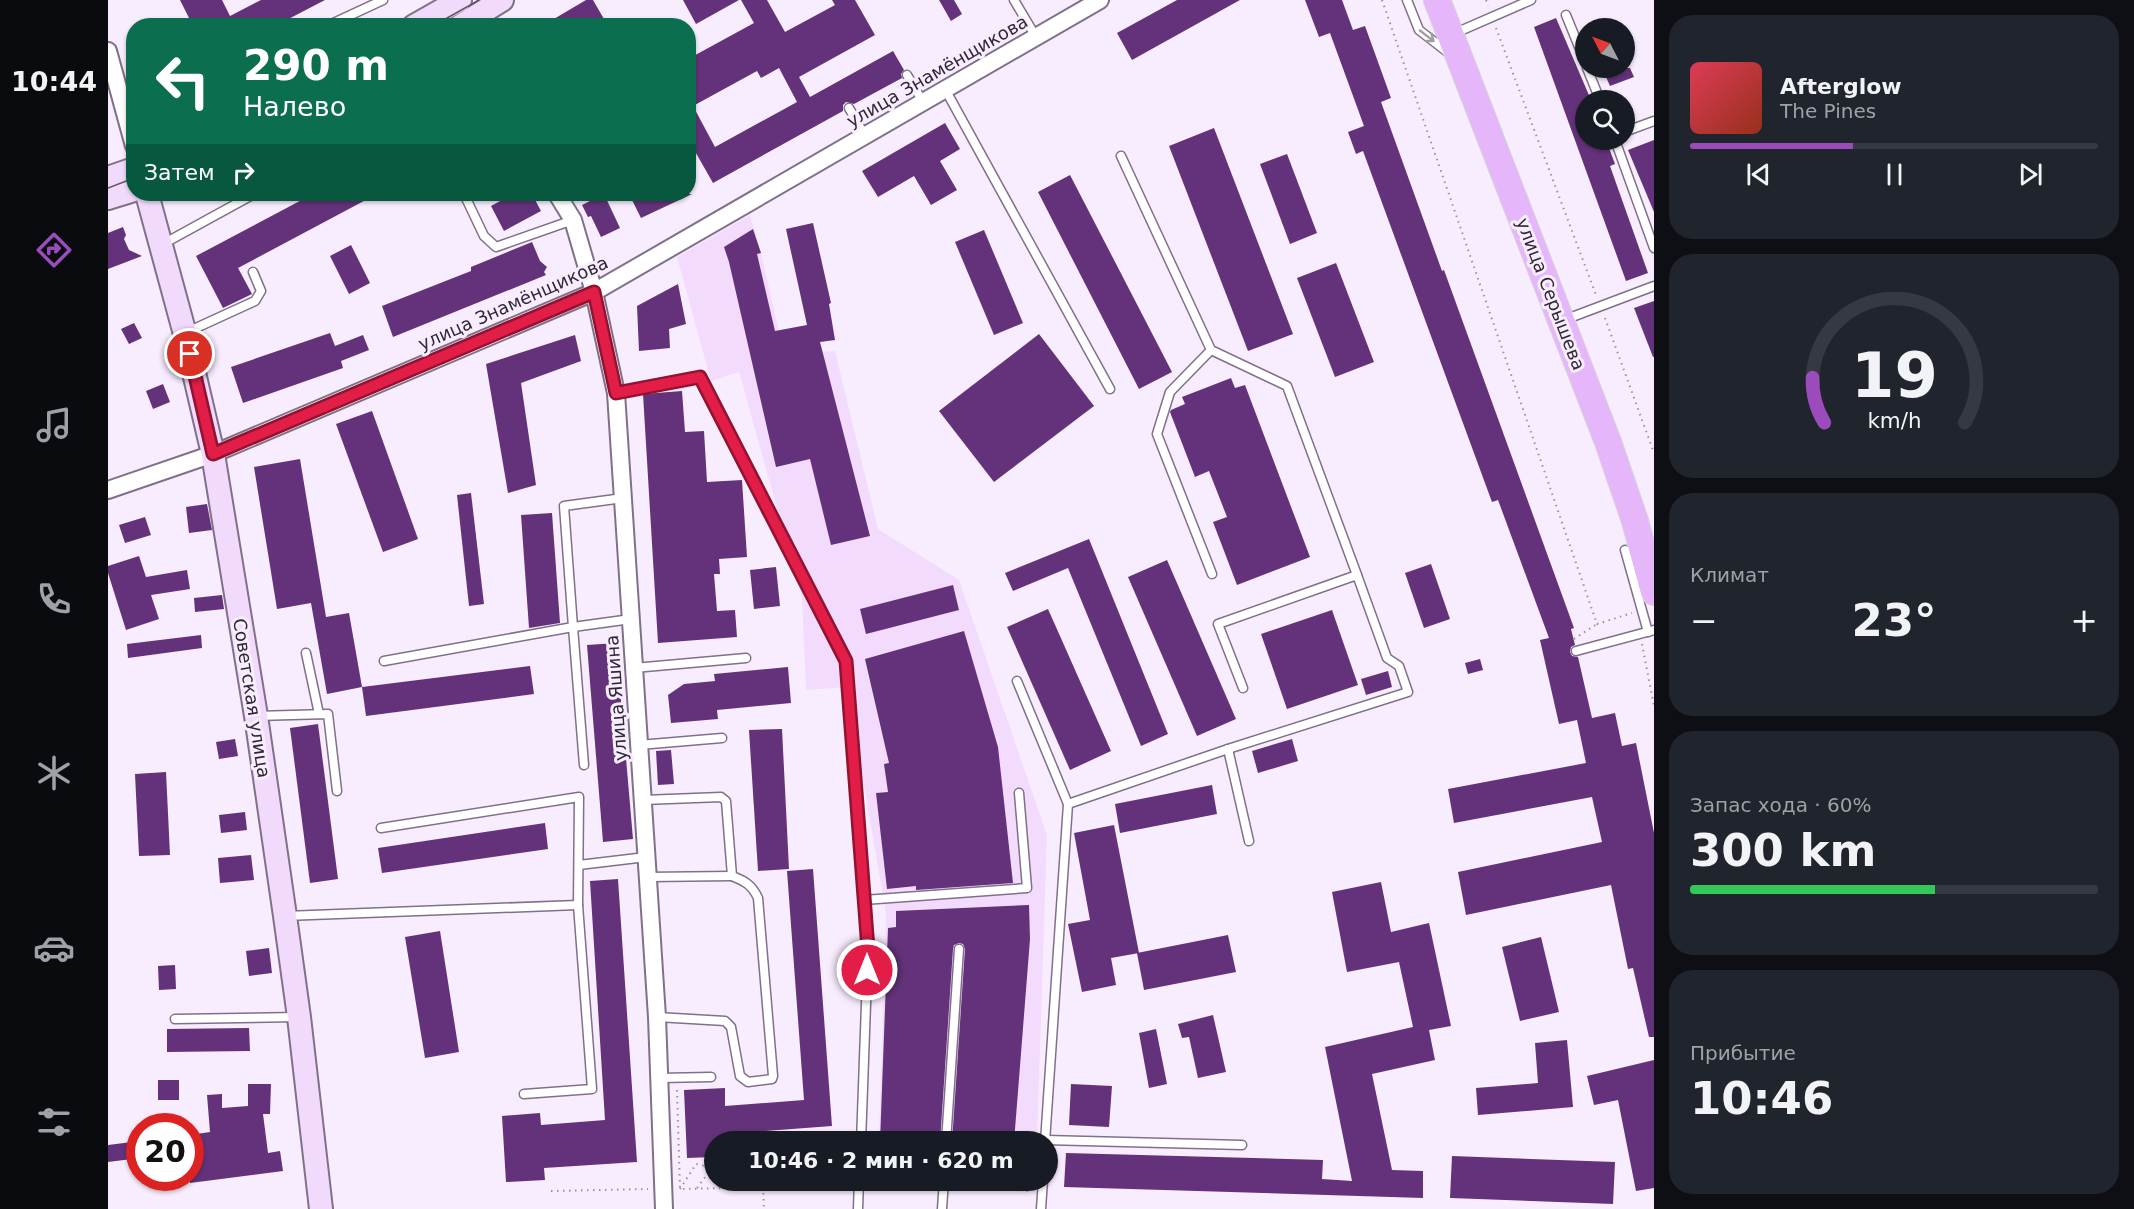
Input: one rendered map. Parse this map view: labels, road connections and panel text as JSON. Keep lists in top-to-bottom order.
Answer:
{
  "streets": {
    "main road": ["улица Серышева"],
    "street": ["улица Знамёнщикова", "Советская улица", "улица Яшина"]
  },
  "crossings": [
    ["улица Знамёнщикова", "Советская улица"],
    ["улица Знамёнщикова", "улица Яшина"]
  ],
  "north": "top left",
  "page": {
    "tabs": "10:44",
    "turn": ["290 m", "Налево"],
    "song": ["Afterglow", "The Pines"],
    "then": "Затем",
    "tile": [
      "Климат",
      ["Запас хода · 60%", "300 km"],
      ["Прибытие", "10:46"]
    ],
    "heat": ["−", "23°", "+"],
    "limit": "20",
    "trip": "10:46 · 2 мин · 620 m",
    "gauge": ["19", "km/h"]
  }
}
